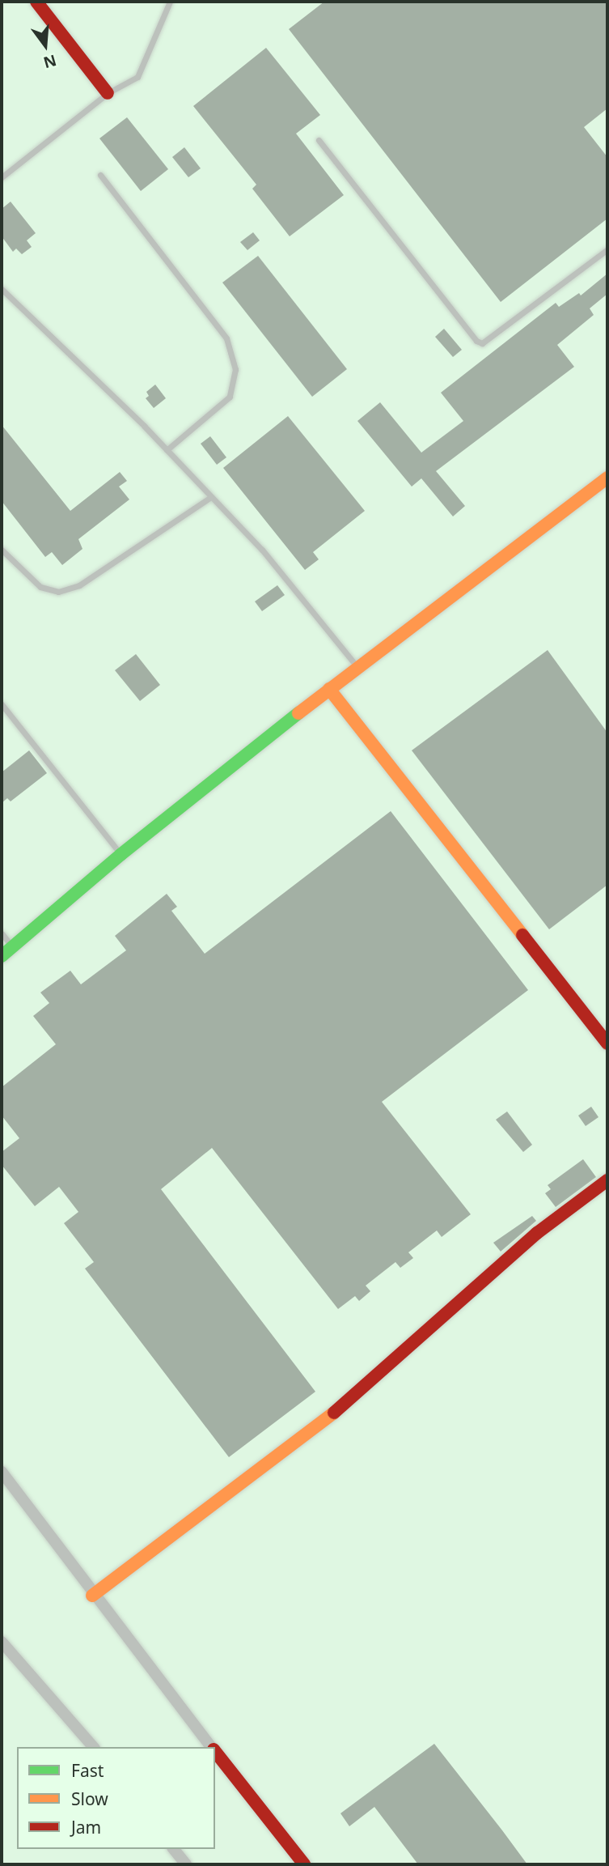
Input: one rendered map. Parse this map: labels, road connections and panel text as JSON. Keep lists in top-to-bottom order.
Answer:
{
  "legend": ["Fast", "Slow", "Jam"],
  "north": "bottom"
}
